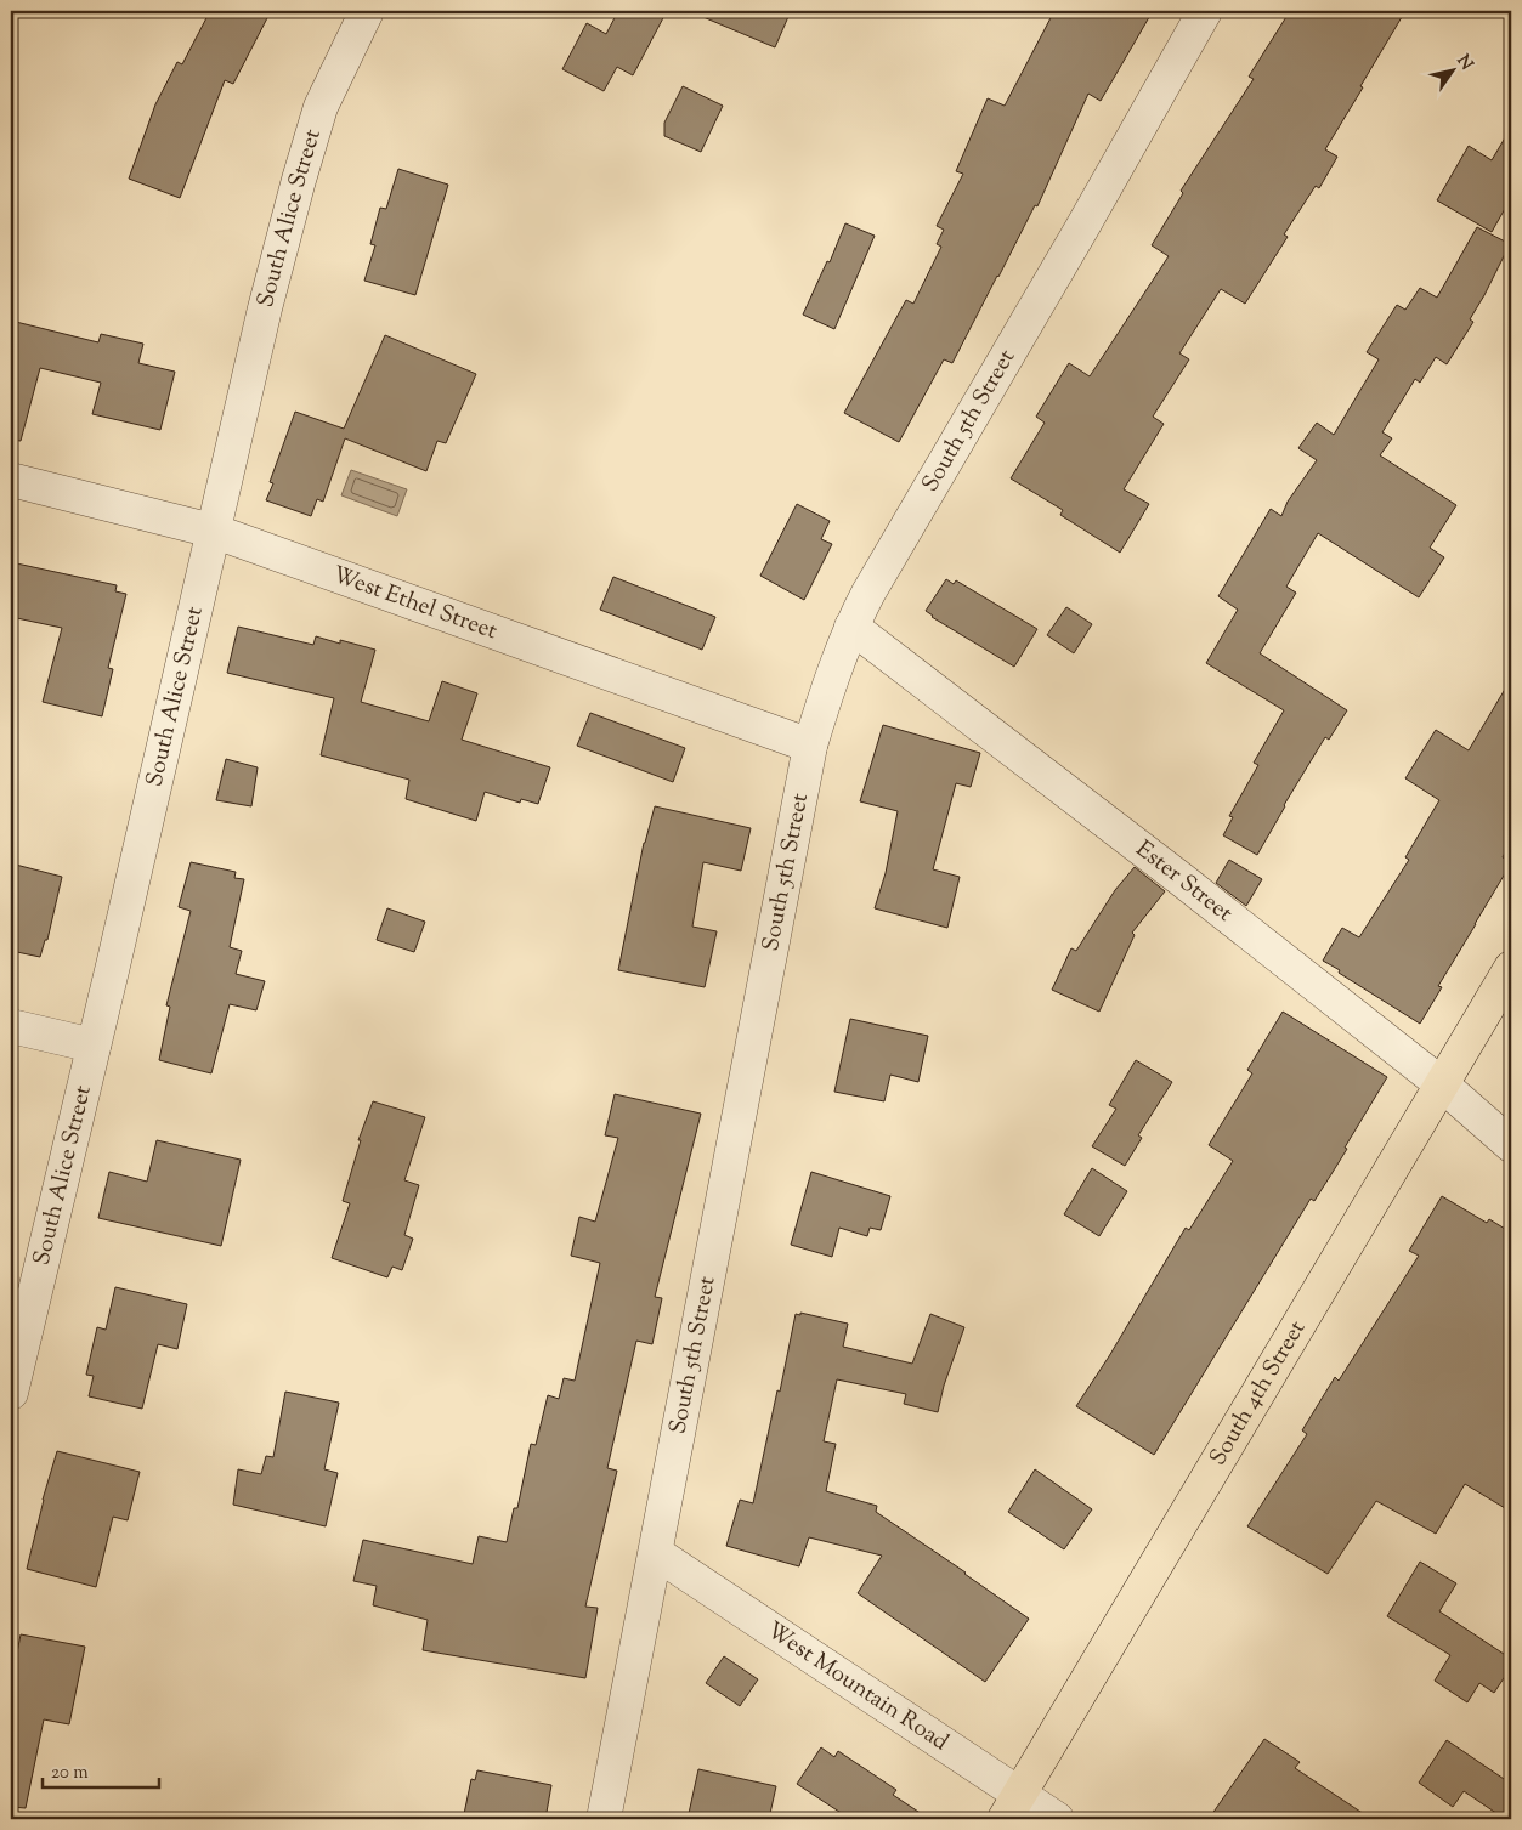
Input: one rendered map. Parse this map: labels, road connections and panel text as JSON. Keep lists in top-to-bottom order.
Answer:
{
  "streets": {
    "main road": ["South 4th Street"],
    "street": [
      "South Alice Street",
      "South 5th Street",
      "West Ethel Street",
      "Ester Street",
      "West Mountain Road"
    ]
  },
  "crossings": [
    ["South Alice Street", "West Ethel Street"],
    ["South 5th Street", "West Ethel Street"],
    ["South 5th Street", "Ester Street"],
    ["South 5th Street", "West Mountain Road"],
    ["Ester Street", "South 4th Street"],
    ["South 4th Street", "West Mountain Road"]
  ],
  "scale_bar": "20 m",
  "north": "top right"
}
